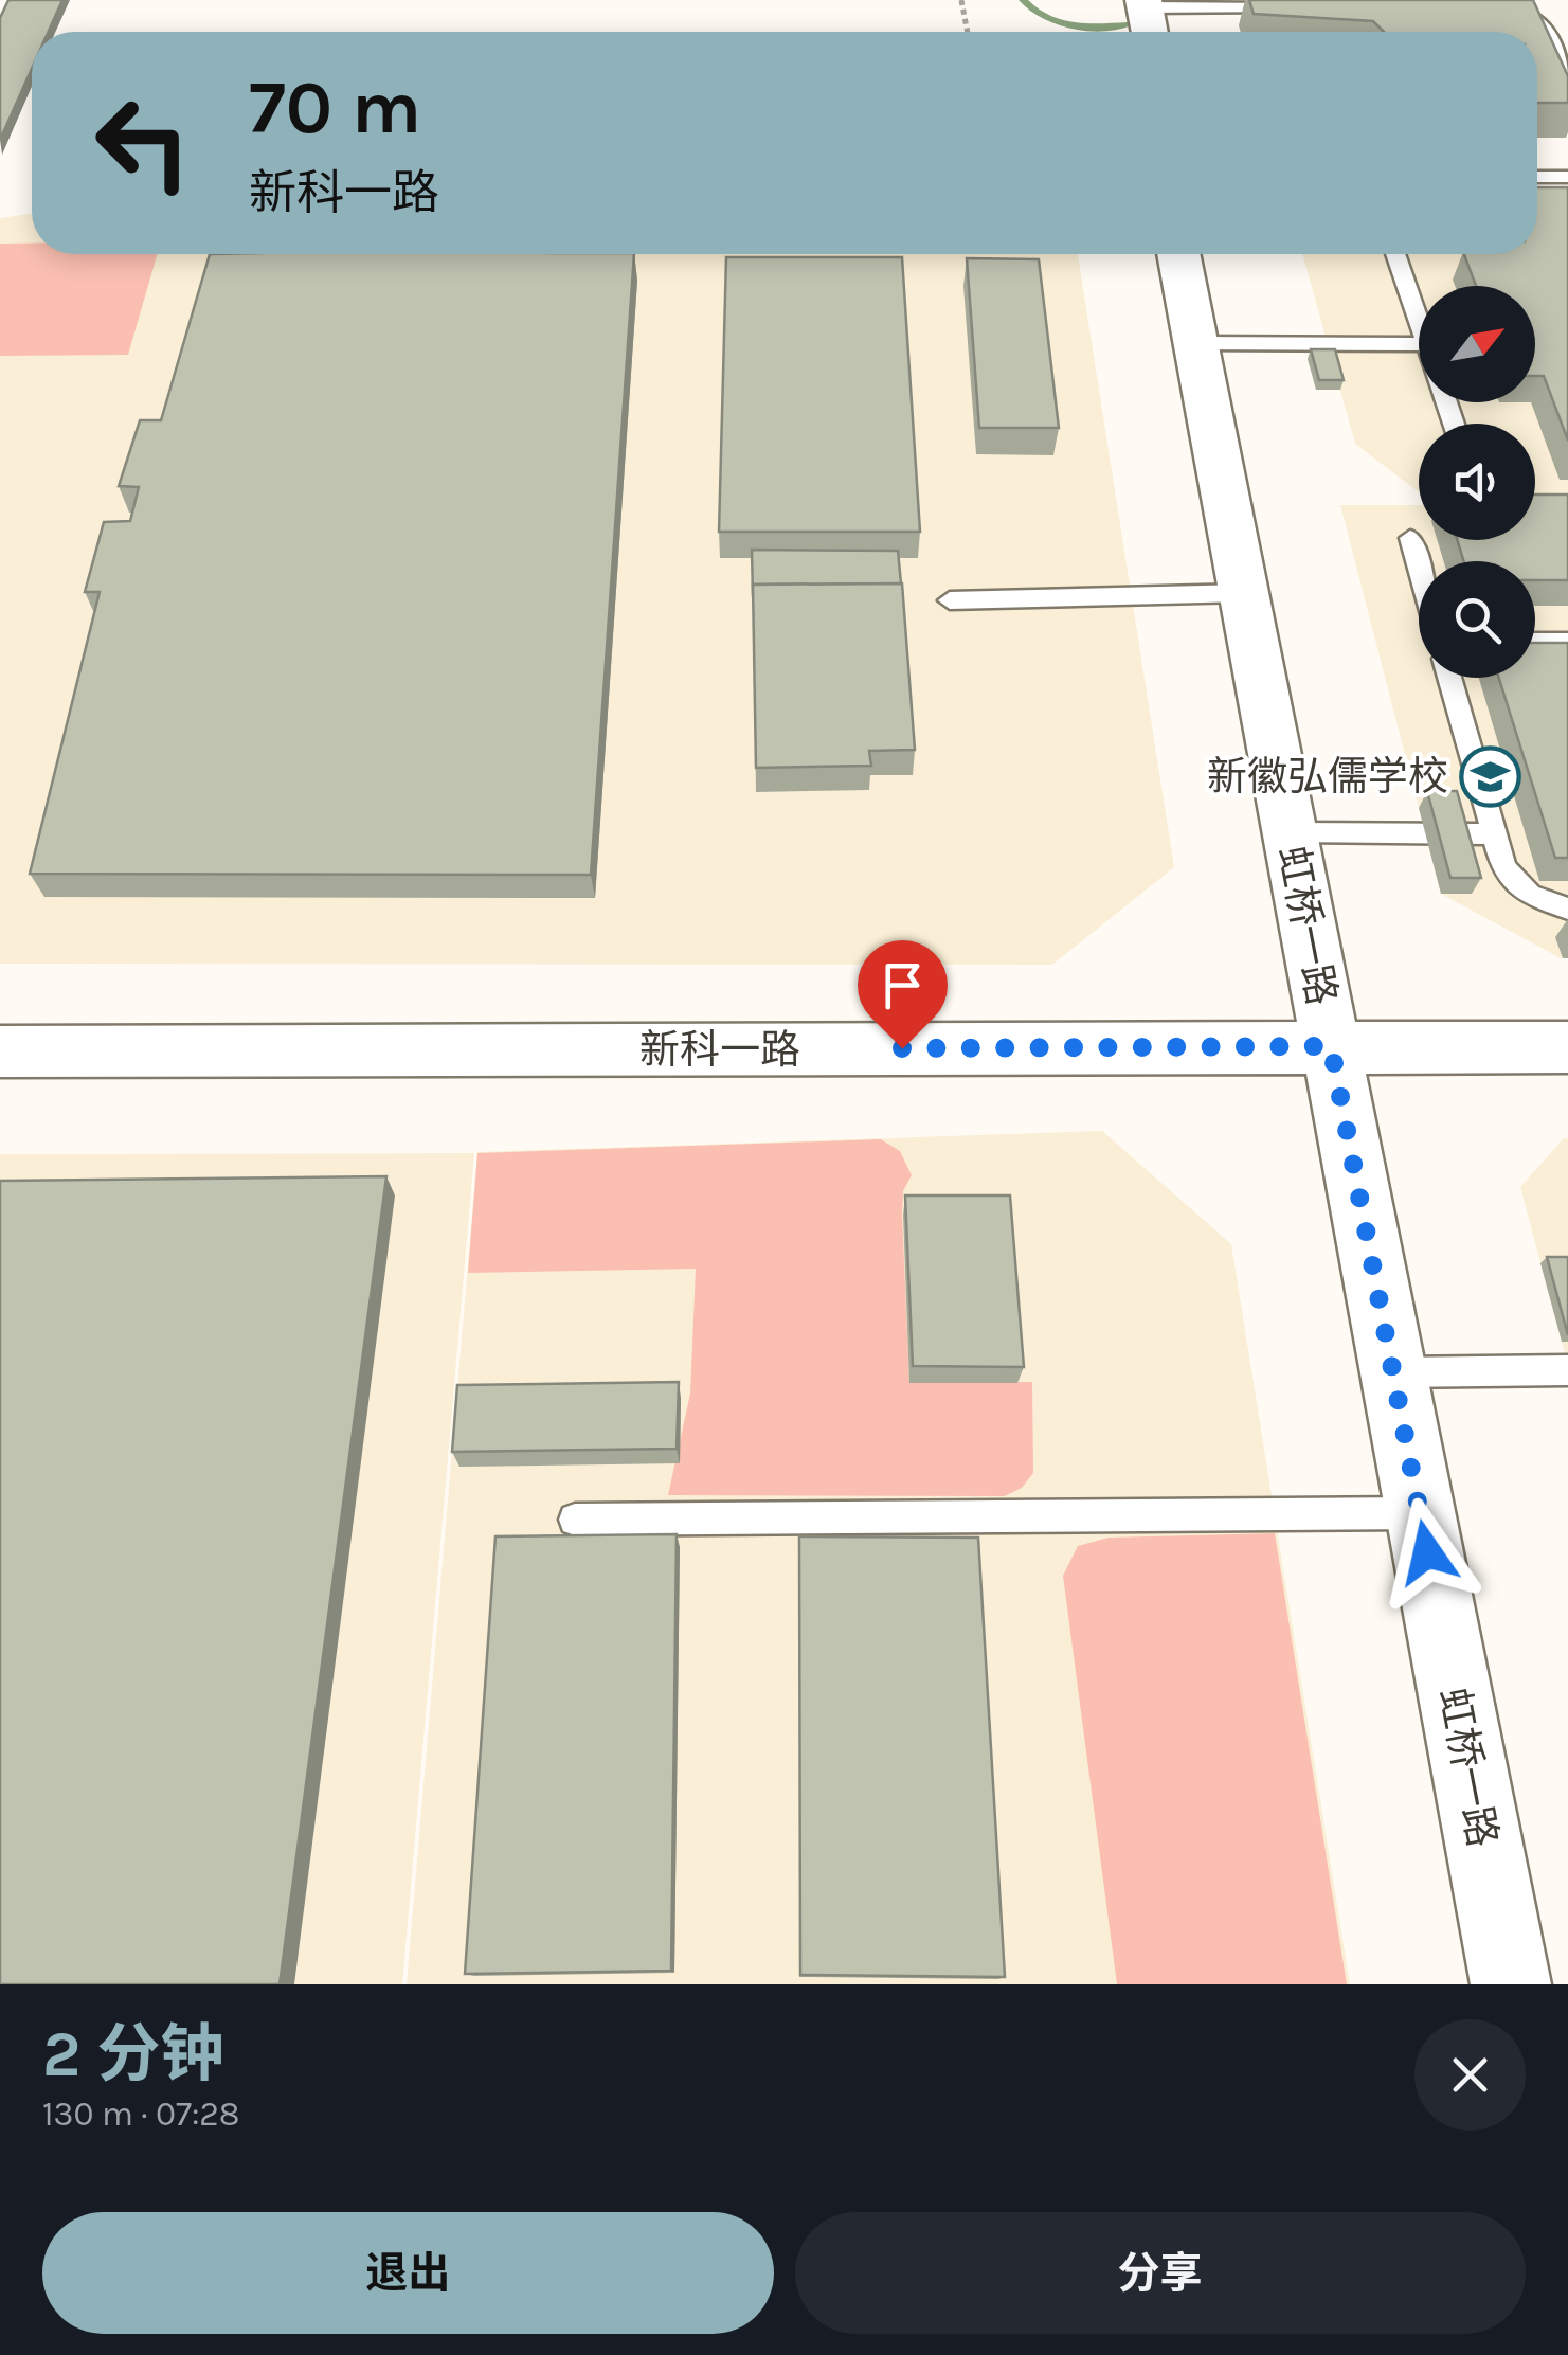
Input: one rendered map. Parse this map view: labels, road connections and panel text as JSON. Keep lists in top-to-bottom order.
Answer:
{
  "streets": {
    "street": ["虹桥一路", "新科一路"]
  },
  "crossings": [
    ["虹桥一路", "新科一路"]
  ],
  "places": {
    "school or university": ["新徽弘儒学校"]
  },
  "north": "top right",
  "page": {
    "turn": ["70 m", "新科一路"],
    "heading": ["2 分钟", "130 m · 07:28"],
    "buttons": ["退出", "分享"]
  }
}
